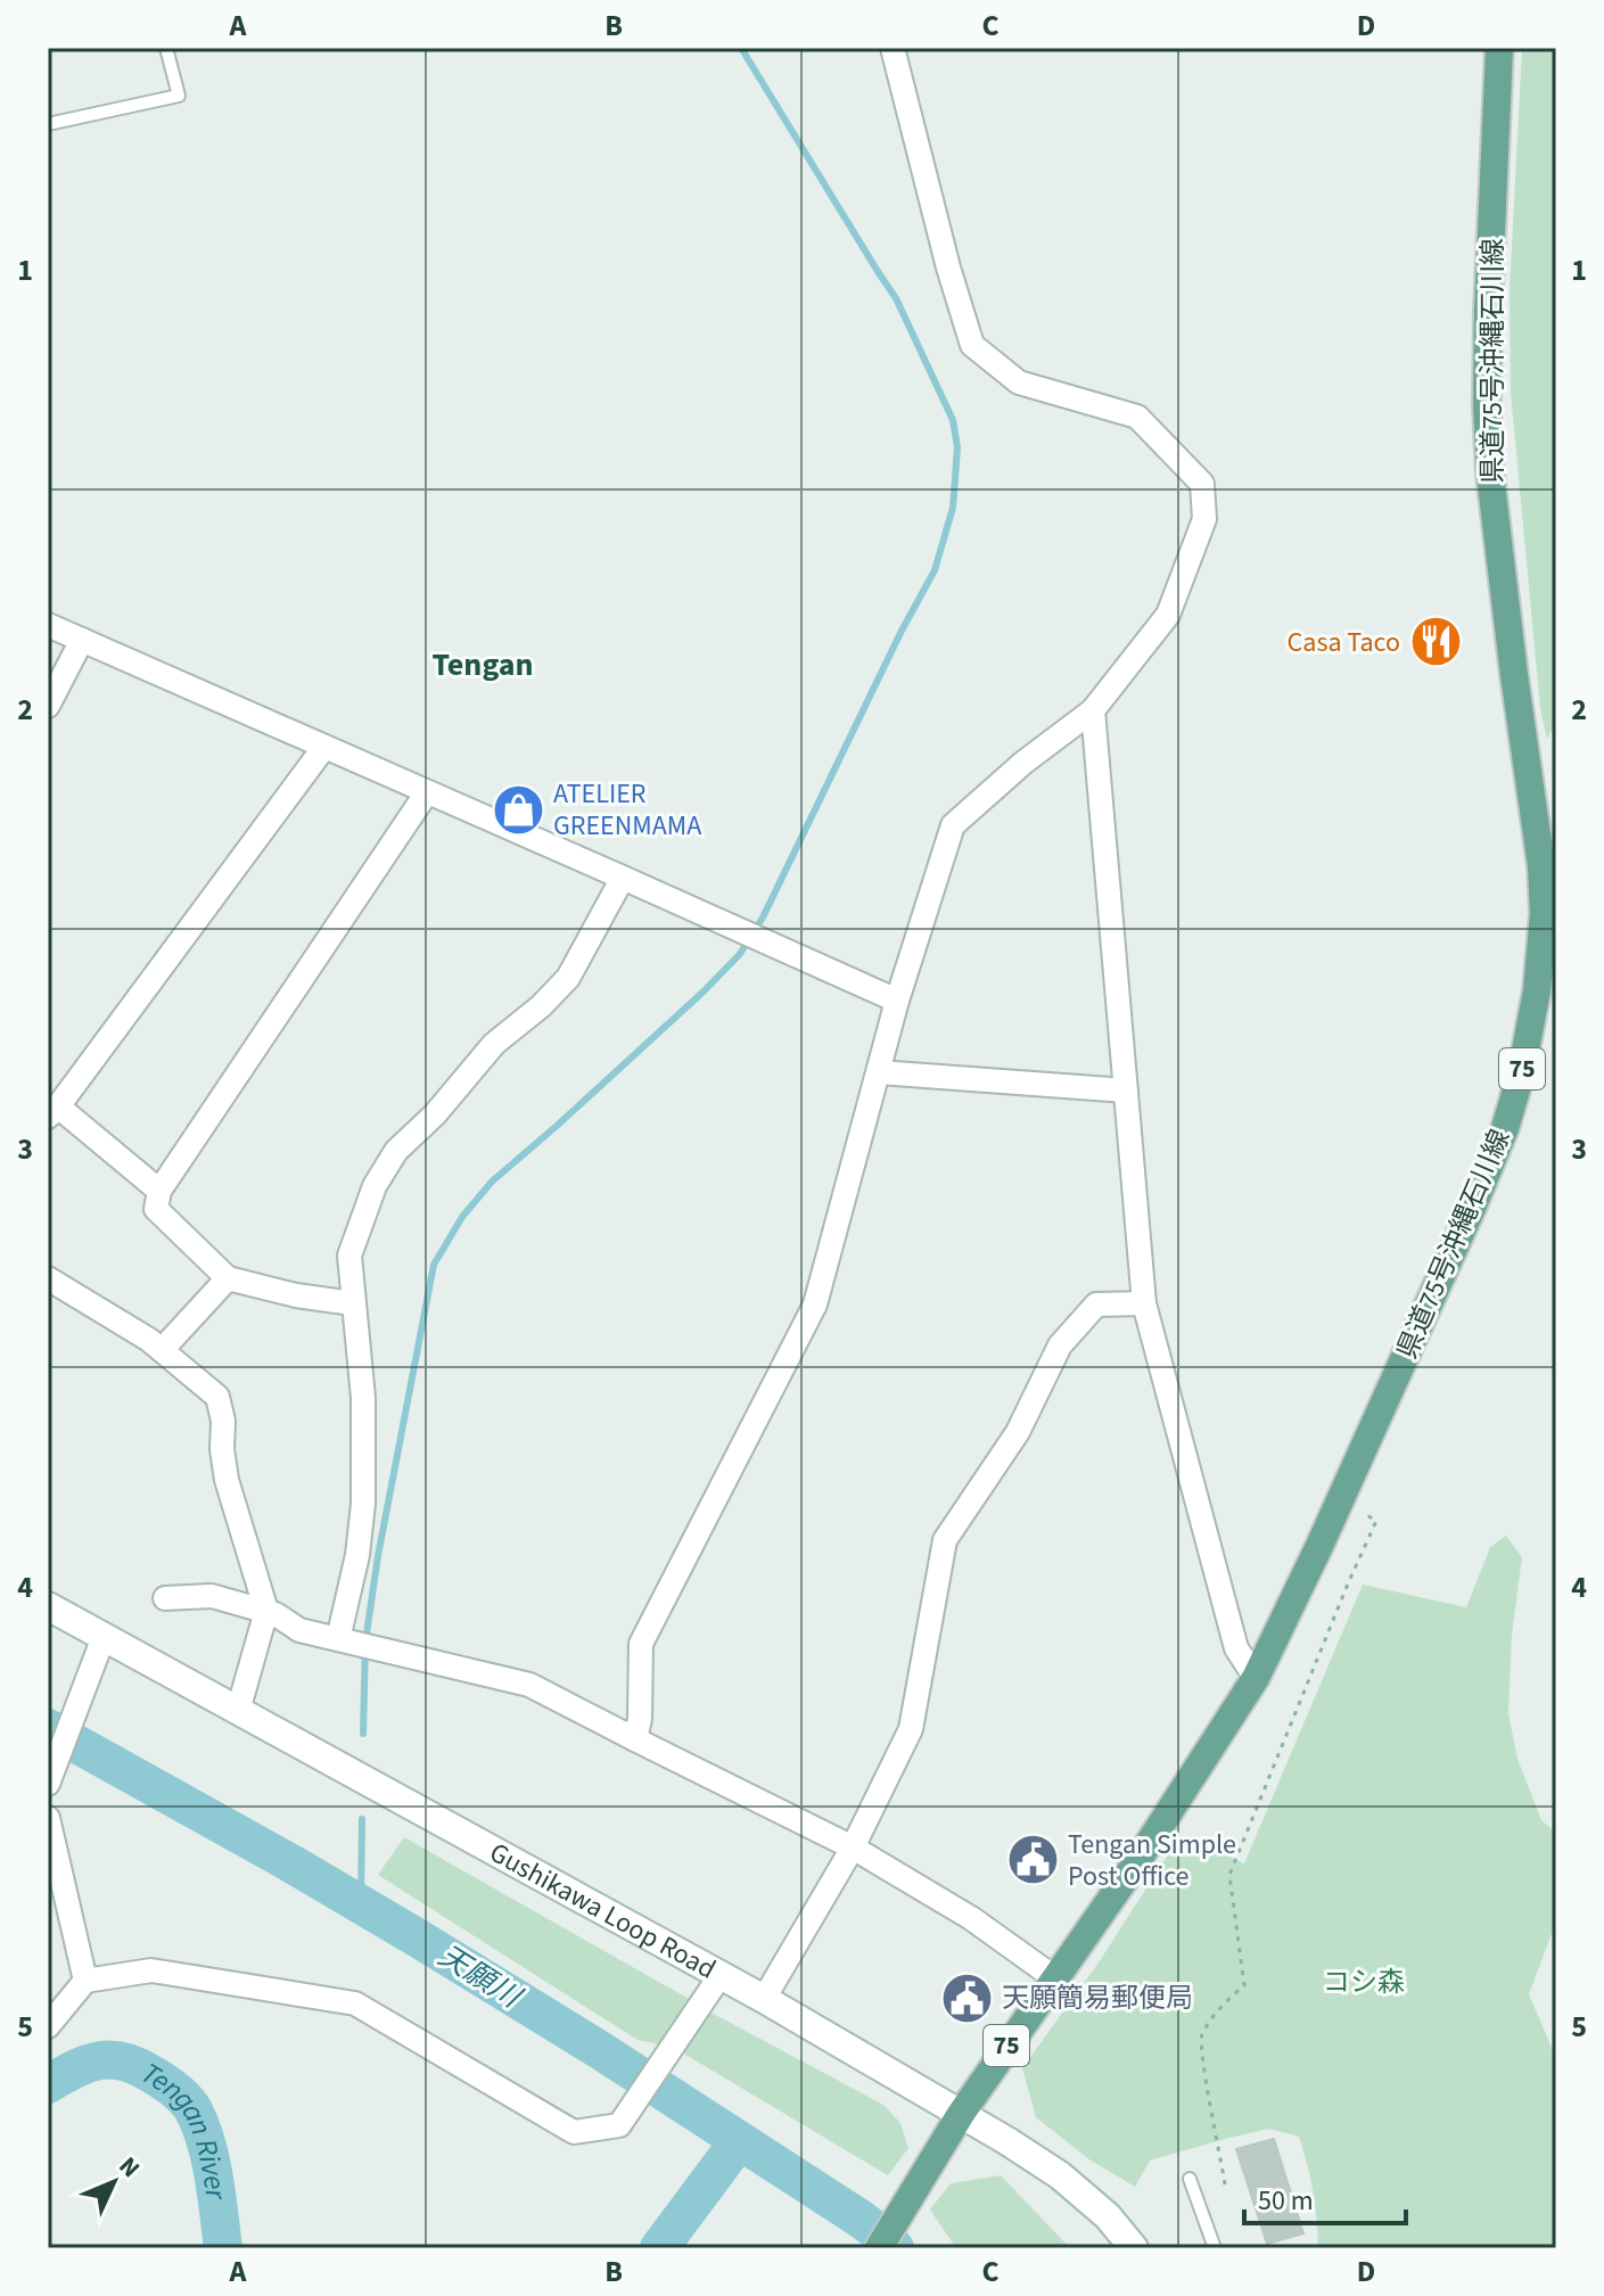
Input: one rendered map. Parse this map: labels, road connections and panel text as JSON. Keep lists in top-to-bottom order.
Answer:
{
  "streets": {
    "main road": ["県道75号沖縄石川線", "75", "Gushikawa Loop Road"]
  },
  "crossings": [
    ["県道75号沖縄石川線", "Gushikawa Loop Road"]
  ],
  "districts": ["Tengan"],
  "water": ["天願川", "Tengan River"],
  "parks": ["コシ森"],
  "places": {
    "restaurant": ["Casa Taco"],
    "shop": ["ATELIER GREENMAMA"],
    "public building": ["Tengan Simple Post Office", "天願簡易郵便局"]
  },
  "scale_bar": "50 m",
  "north": "top right",
  "grid": {
    "columns": [
      "A",
      "B",
      "C",
      "D"
    ],
    "rows": [
      "1",
      "2",
      "3",
      "4",
      "5"
    ]
  }
}
